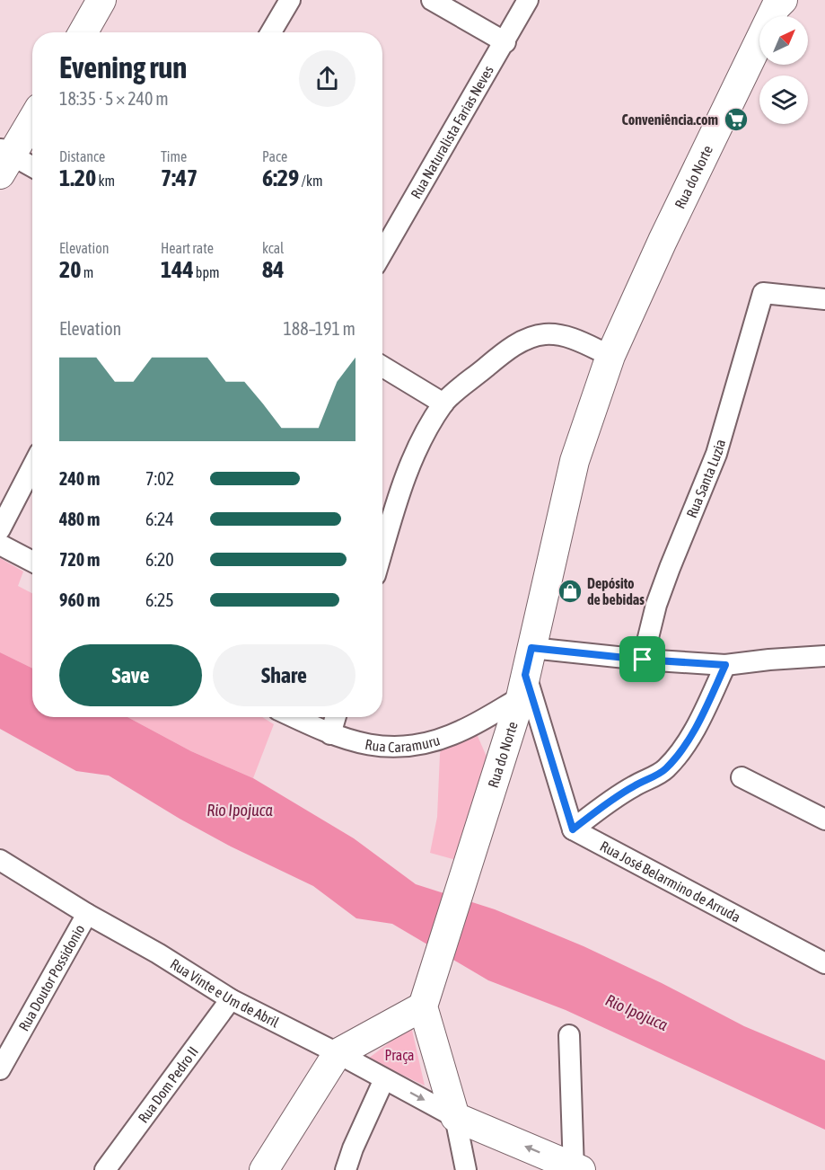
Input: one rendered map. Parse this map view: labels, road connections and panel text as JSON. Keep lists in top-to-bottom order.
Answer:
{
  "streets": {
    "main road": ["Rua do Norte"],
    "street": [
      "Rua Naturalista Farias Neves",
      "Rua Santa Luzia",
      "Rua Caramuru",
      "Rua José Belarmino de Arruda",
      "Rua Doutor Possidonio",
      "Rua Vinte e Um de Abril",
      "Rua Dom Pedro II"
    ]
  },
  "crossings": [
    ["Rua do Norte", "Rua Caramuru"],
    ["Rua Doutor Possidonio", "Rua Vinte e Um de Abril"],
    ["Rua Vinte e Um de Abril", "Rua Dom Pedro II"]
  ],
  "water": ["Rio Ipojuca"],
  "parks": ["Praça"],
  "places": {
    "supermarket": ["Conveniência.com"],
    "shop": ["Depósito de bebidas"]
  },
  "north": "top right",
  "page": {
    "heading": ["Evening run", "18:35 · 5 × 240 m"],
    "stats": [
      ["Distance", "1.20 km"],
      ["Time", "7:47"],
      ["Pace", "6:29 /km"],
      ["Elevation", "20 m"],
      ["Heart rate", "144 bpm"],
      ["kcal", "84"]
    ],
    "chart": ["Elevation", "188–191 m"],
    "list": [
      {
        "name": "240 m",
        "note": "7:02"
      },
      {
        "name": "480 m",
        "note": "6:24"
      },
      {
        "name": "720 m",
        "note": "6:20"
      },
      {
        "name": "960 m",
        "note": "6:25"
      }
    ],
    "buttons": ["Save", "Share"]
  }
}
